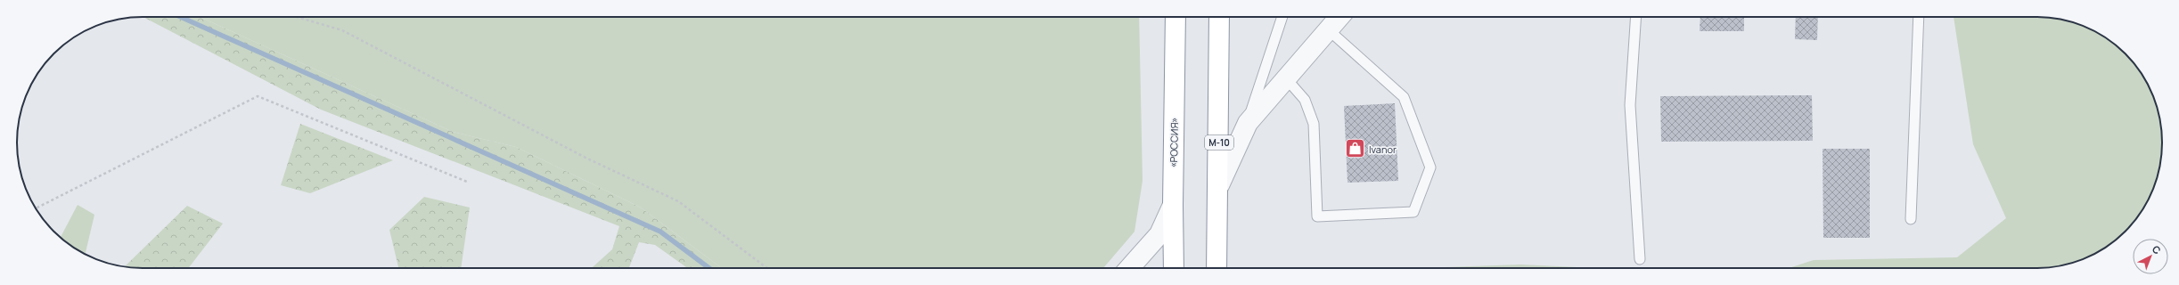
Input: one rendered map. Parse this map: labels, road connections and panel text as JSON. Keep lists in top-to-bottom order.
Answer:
{
  "streets": {
    "highway": ["«РОССИЯ»", "М-10"]
  },
  "places": {
    "shop": ["Ivanor"]
  },
  "north": "top right"
}
